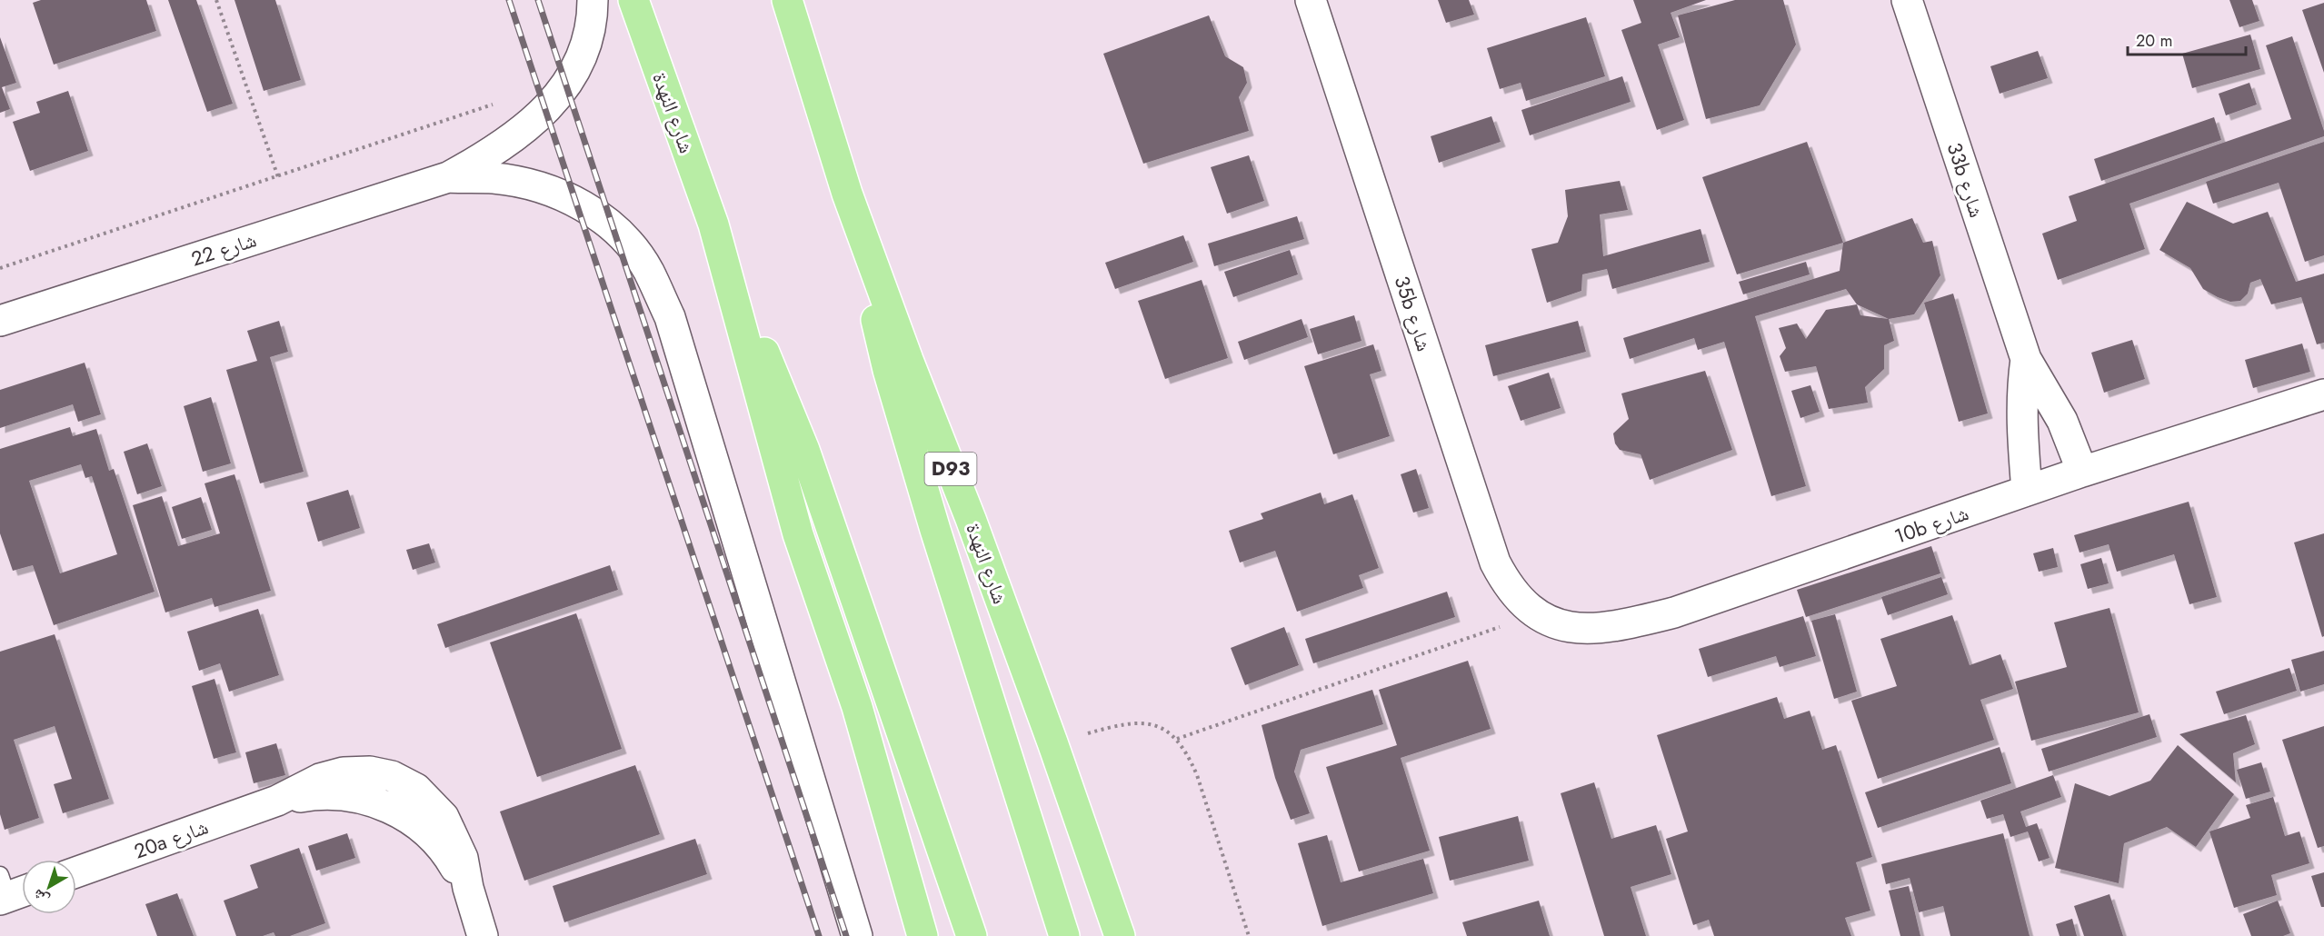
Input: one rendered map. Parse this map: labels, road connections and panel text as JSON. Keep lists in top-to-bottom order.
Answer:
{
  "streets": {
    "main road": ["شارع النهدة", "D93"],
    "street": [
      "33b شارع",
      "شارع 22",
      "35b شارع",
      "10b شارع",
      "20a شارع"
    ]
  },
  "crossings": [
    ["33b شارع", "10b شارع"],
    ["35b شارع", "10b شارع"]
  ],
  "scale_bar": "20 m",
  "north": "bottom left"
}
